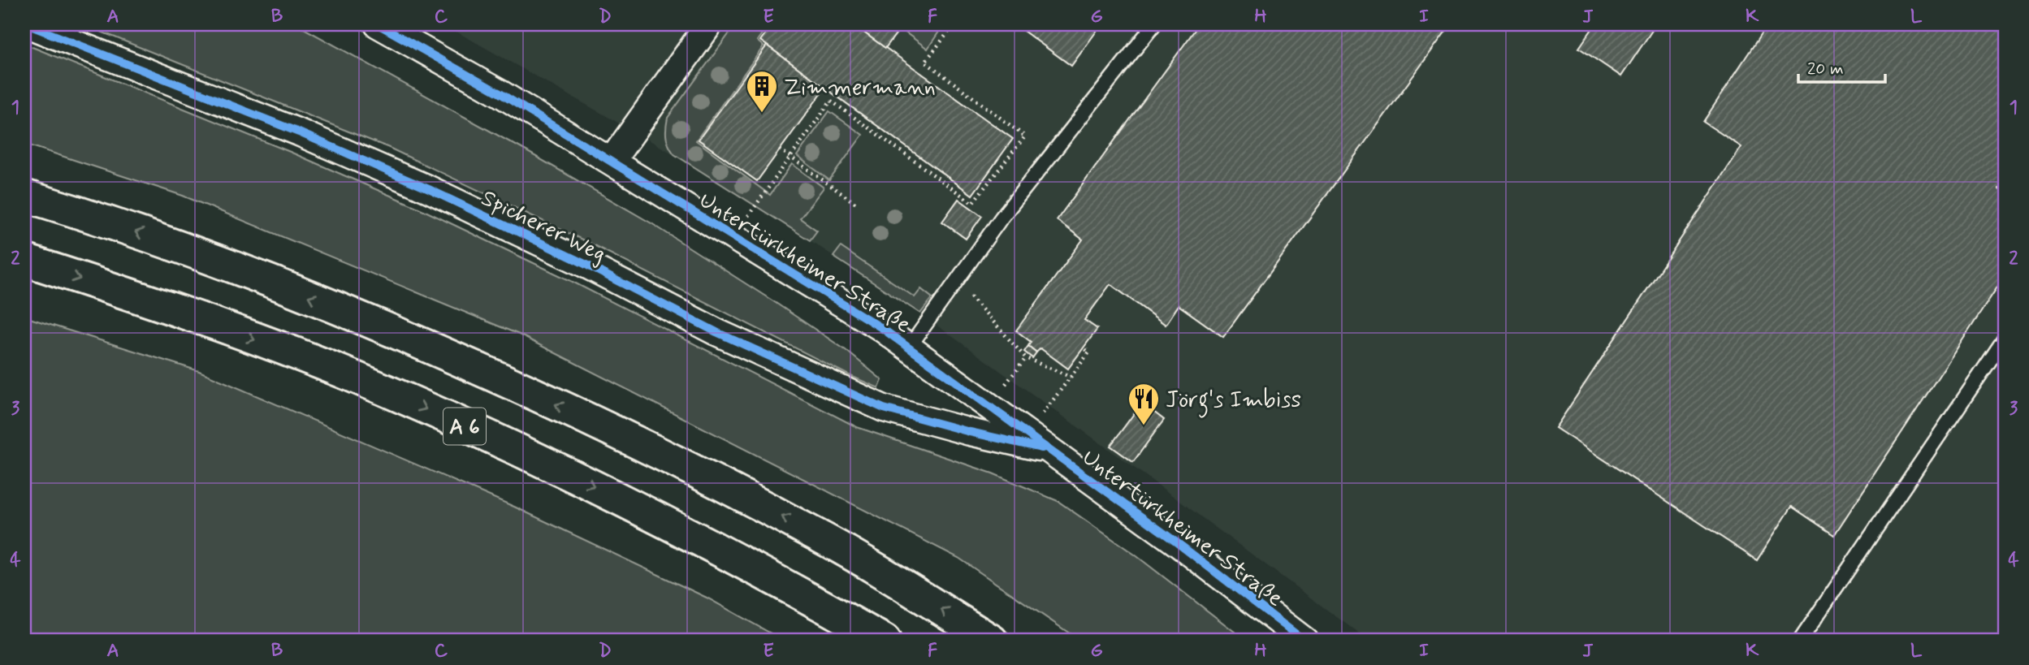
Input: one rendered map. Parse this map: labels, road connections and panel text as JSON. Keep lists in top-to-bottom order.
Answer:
{
  "streets": {
    "highway": ["A 6"],
    "street": ["Spicherer Weg", "Untertürkheimer Straße"]
  },
  "crossings": [
    ["Spicherer Weg", "Untertürkheimer Straße"]
  ],
  "places": {
    "building": ["Zimmermann"],
    "restaurant": ["Jörg's Imbiss"]
  },
  "scale_bar": "20 m",
  "grid": {
    "columns": [
      "A",
      "B",
      "C",
      "D",
      "E",
      "F",
      "G",
      "H",
      "I",
      "J",
      "K",
      "L"
    ],
    "rows": [
      "1",
      "2",
      "3",
      "4"
    ]
  }
}
